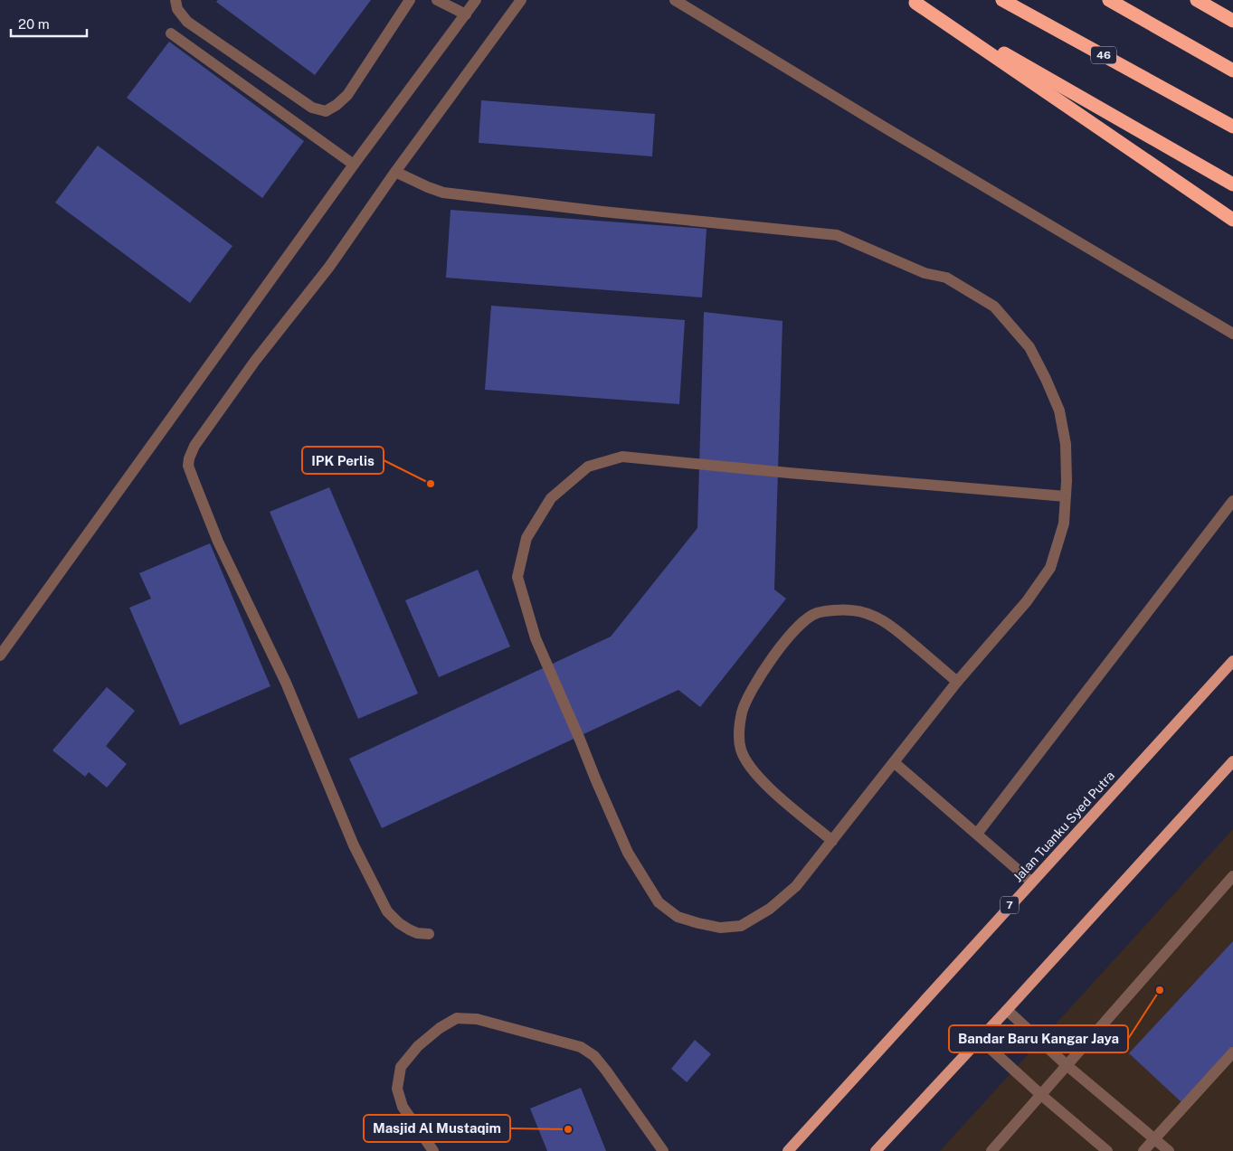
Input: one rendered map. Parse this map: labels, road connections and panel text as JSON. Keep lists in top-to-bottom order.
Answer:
{
  "streets": {
    "highway": ["46"],
    "main road": ["Jalan Tuanku Syed Putra", "7"]
  },
  "places": ["IPK Perlis", "Bandar Baru Kangar Jaya", "Masjid Al Mustaqim"],
  "scale_bar": "20 m"
}
